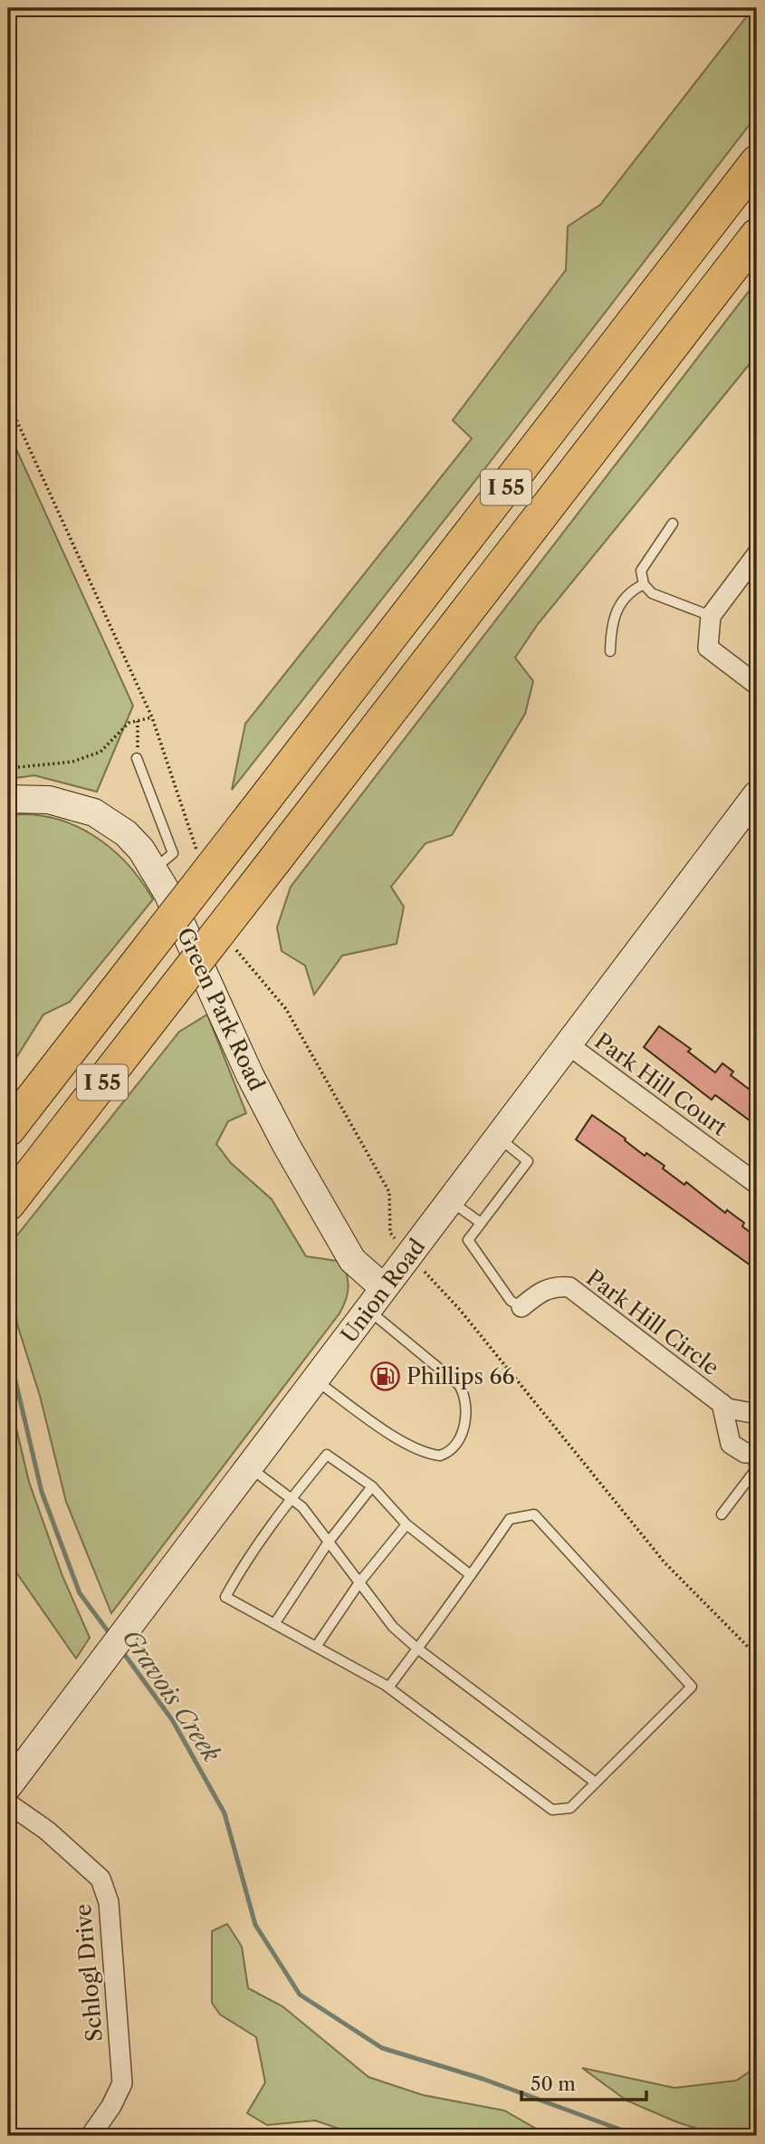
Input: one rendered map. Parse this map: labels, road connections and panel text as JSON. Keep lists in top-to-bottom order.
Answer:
{
  "streets": {
    "highway": ["I 55"],
    "main road": ["Green Park Road", "Union Road"],
    "street": ["Park Hill Court", "Park Hill Circle", "Schlogl Drive"]
  },
  "crossings": [
    ["Green Park Road", "Union Road"],
    ["Park Hill Court", "Union Road"]
  ],
  "water": ["Gravois Creek"],
  "places": {
    "fuel station": ["Phillips 66"]
  },
  "scale_bar": "50 m"
}
